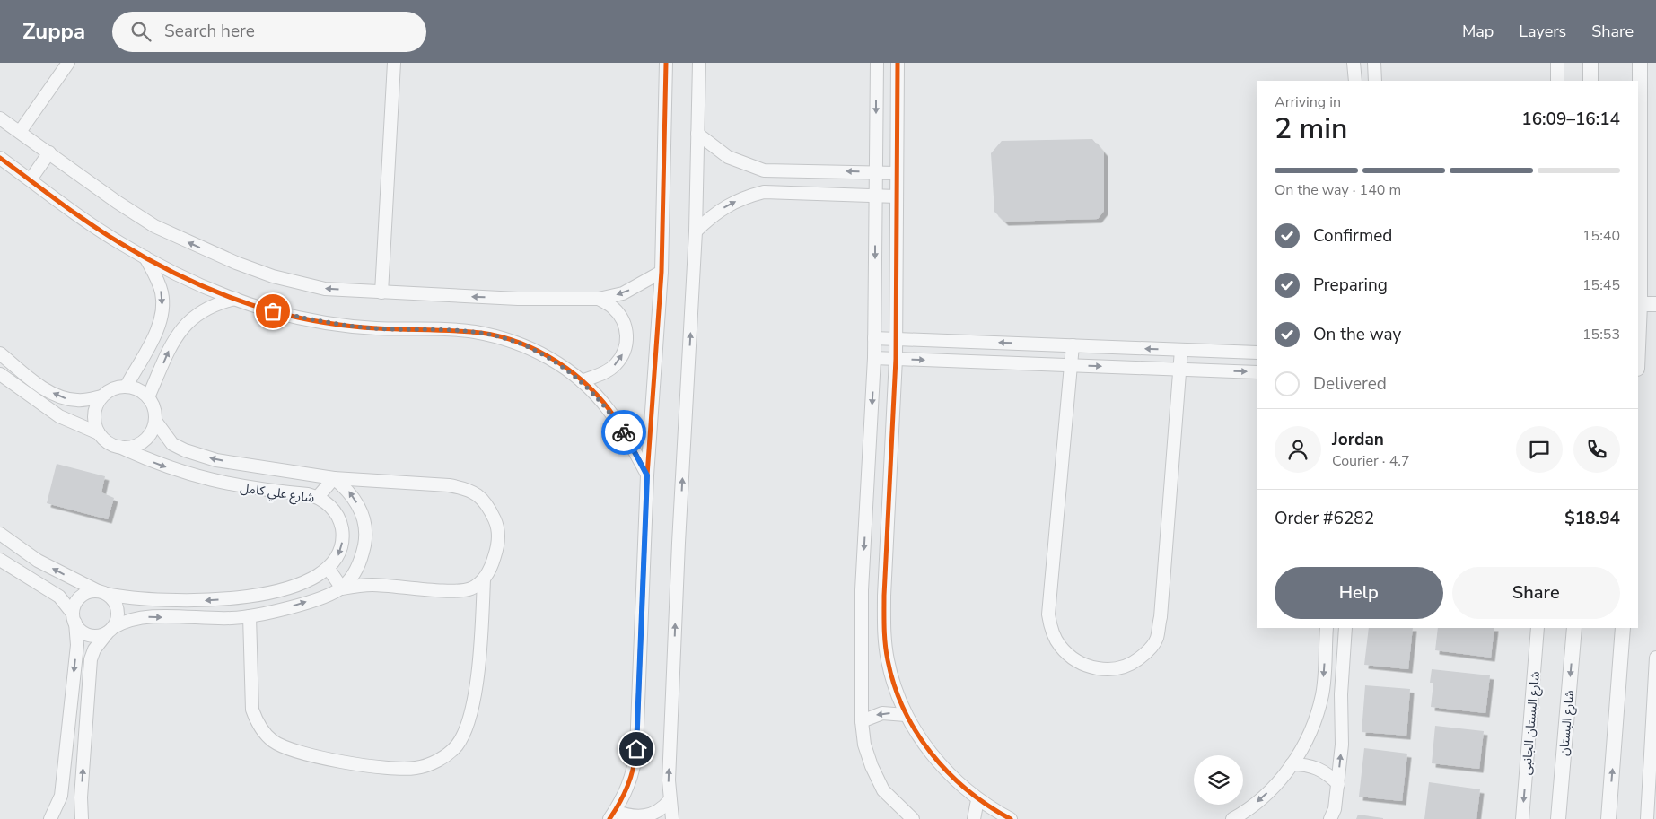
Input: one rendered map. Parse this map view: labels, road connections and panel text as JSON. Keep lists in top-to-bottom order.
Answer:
{
  "streets": {
    "street": ["شارع علي كامل", "شارع البستان الجانبى", "شارع البستان"]
  },
  "page": {
    "header": "Zuppa",
    "search": "Search here",
    "nav": ["Map", "Layers", "Share"],
    "heading": ["2 min", "Arriving in", "16:09–16:14"],
    "panel": [
      "Jordan",
      "Courier · 4.7",
      "Order #6282",
      "$18.94"
    ],
    "bar": "On the way · 140 m",
    "list": [
      ["Confirmed", "15:40"],
      ["Preparing", "15:45"],
      ["On the way", "15:53"],
      "Delivered"
    ],
    "buttons": ["Help", "Share"]
  }
}
